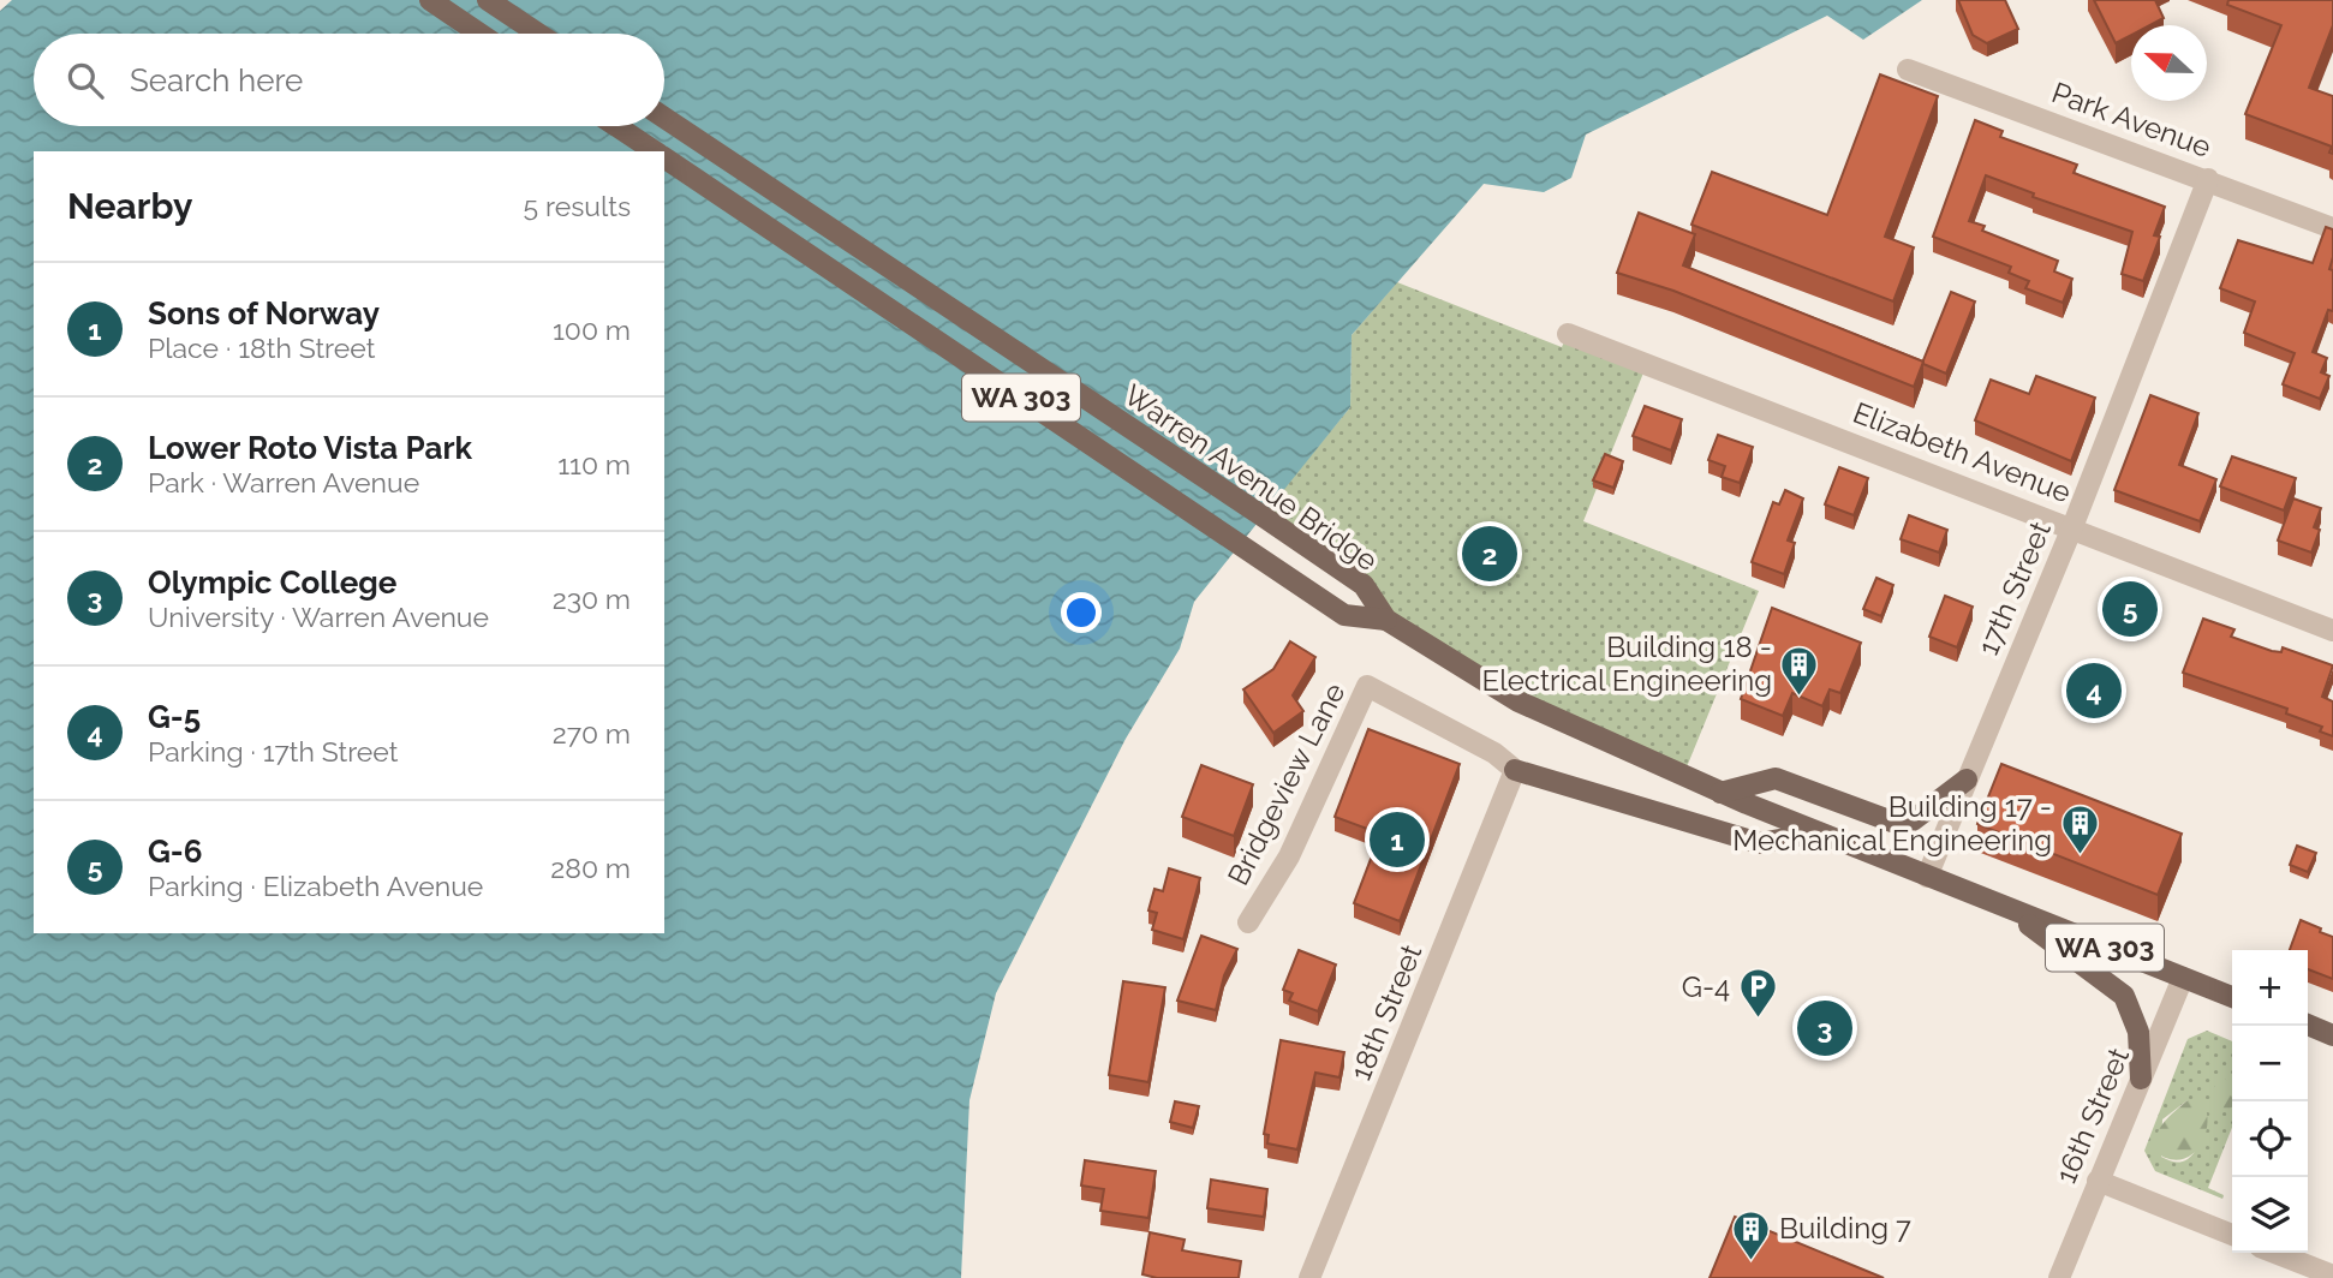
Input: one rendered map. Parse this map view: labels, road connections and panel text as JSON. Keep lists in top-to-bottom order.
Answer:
{
  "streets": {
    "main road": ["WA 303", "Warren Avenue Bridge"],
    "street": [
      "Park Avenue",
      "Elizabeth Avenue",
      "17th Street",
      "Bridgeview Lane",
      "18th Street",
      "16th Street"
    ]
  },
  "crossings": [
    ["Park Avenue", "17th Street"],
    ["WA 303", "Warren Avenue Bridge"],
    ["WA 303", "17th Street"],
    ["WA 303", "16th Street"],
    ["Elizabeth Avenue", "17th Street"],
    ["Bridgeview Lane", "18th Street"]
  ],
  "places": {
    "building": ["Building 18 - Electrical Engineering", "Building 17 - Mechanical Engineering", "Building 7"],
    "parking": ["G-4"]
  },
  "north": "left",
  "page": {
    "search": "Search here",
    "heading": ["Nearby", "5 results"],
    "list": [
      {
        "mark": "1",
        "name": "Sons of Norway",
        "note": "Place · 18th Street",
        "value": "100 m"
      },
      {
        "mark": "2",
        "name": "Lower Roto Vista Park",
        "note": "Park · Warren Avenue",
        "value": "110 m"
      },
      {
        "mark": "3",
        "name": "Olympic College",
        "note": "University · Warren Avenue",
        "value": "230 m"
      },
      {
        "mark": "4",
        "name": "G-5",
        "note": "Parking · 17th Street",
        "value": "270 m"
      },
      {
        "mark": "5",
        "name": "G-6",
        "note": "Parking · Elizabeth Avenue",
        "value": "280 m"
      }
    ],
    "pins": [
      "2",
      "5",
      "4",
      "1",
      "3"
    ],
    "map_buttons": ["+", "−"]
  }
}
